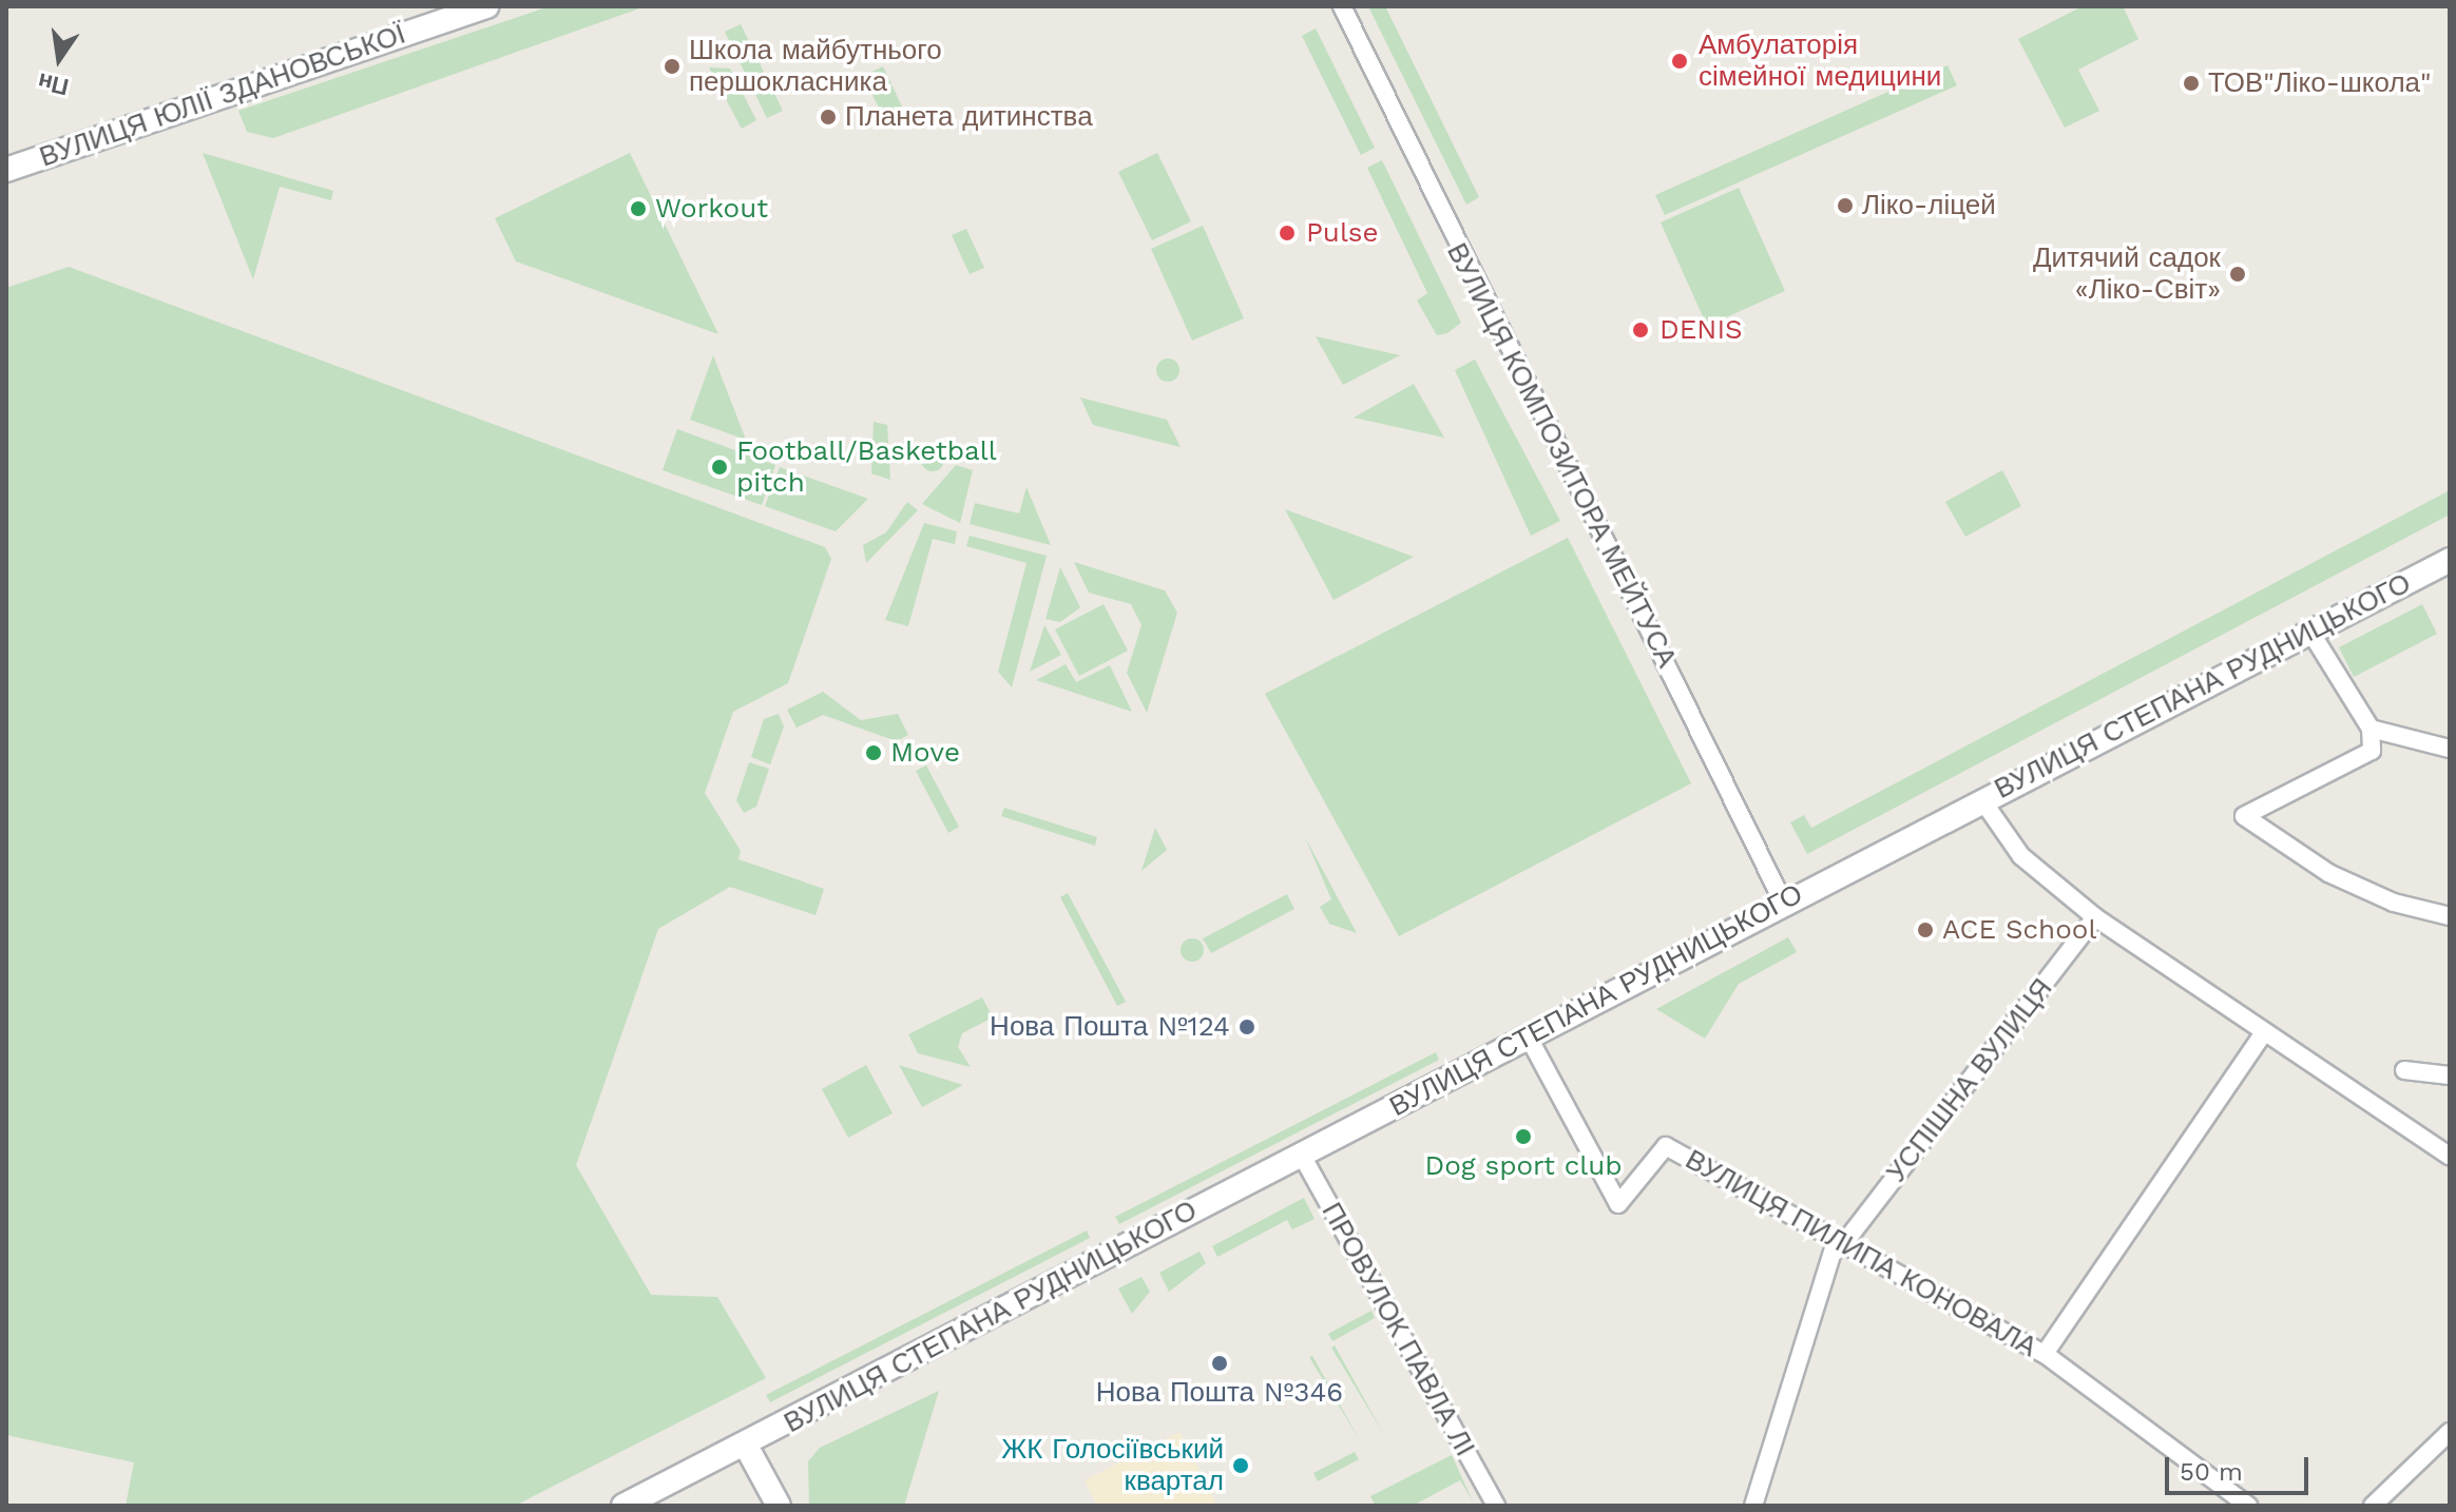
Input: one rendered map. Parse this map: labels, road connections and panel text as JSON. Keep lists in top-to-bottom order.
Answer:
{
  "streets": {
    "main road": ["ВУЛИЦЯ ЮЛІЇ ЗДАНОВСЬКОЇ", "ВУЛИЦЯ СТЕПАНА РУДНИЦЬКОГО"],
    "street": [
      "ВУЛИЦЯ КОМПОЗИТОРА МЕЙТУСА",
      "УСПІШНА ВУЛИЦЯ",
      "ВУЛИЦЯ ПИЛИПА КОНОВАЛА",
      "ПРОВУЛОК ПАВЛА ЛІ"
    ]
  },
  "crossings": [
    ["ВУЛИЦЯ КОМПОЗИТОРА МЕЙТУСА", "ВУЛИЦЯ СТЕПАНА РУДНИЦЬКОГО"],
    ["ВУЛИЦЯ СТЕПАНА РУДНИЦЬКОГО", "ВУЛИЦЯ ПИЛИПА КОНОВАЛА"],
    ["ВУЛИЦЯ СТЕПАНА РУДНИЦЬКОГО", "ПРОВУЛОК ПАВЛА ЛІ"],
    ["УСПІШНА ВУЛИЦЯ", "ВУЛИЦЯ ПИЛИПА КОНОВАЛА"]
  ],
  "places": [
    "Амбулаторія сімейної медицини",
    "Школа майбутнього першокласника",
    "ТОВ\"Ліко-школа\"",
    "Планета дитинства",
    "Ліко-ліцей",
    "Workout",
    "Pulse",
    "Дитячий садок «Ліко-Світ»",
    "DENIS",
    "Football/Basketball pitch",
    "Move",
    "ACE School",
    "Нова Пошта №124",
    "Dog sport club",
    "Нова Пошта №346",
    "ЖК Голосіївський квартал"
  ],
  "scale_bar": "50 m",
  "north": "bottom"
}
